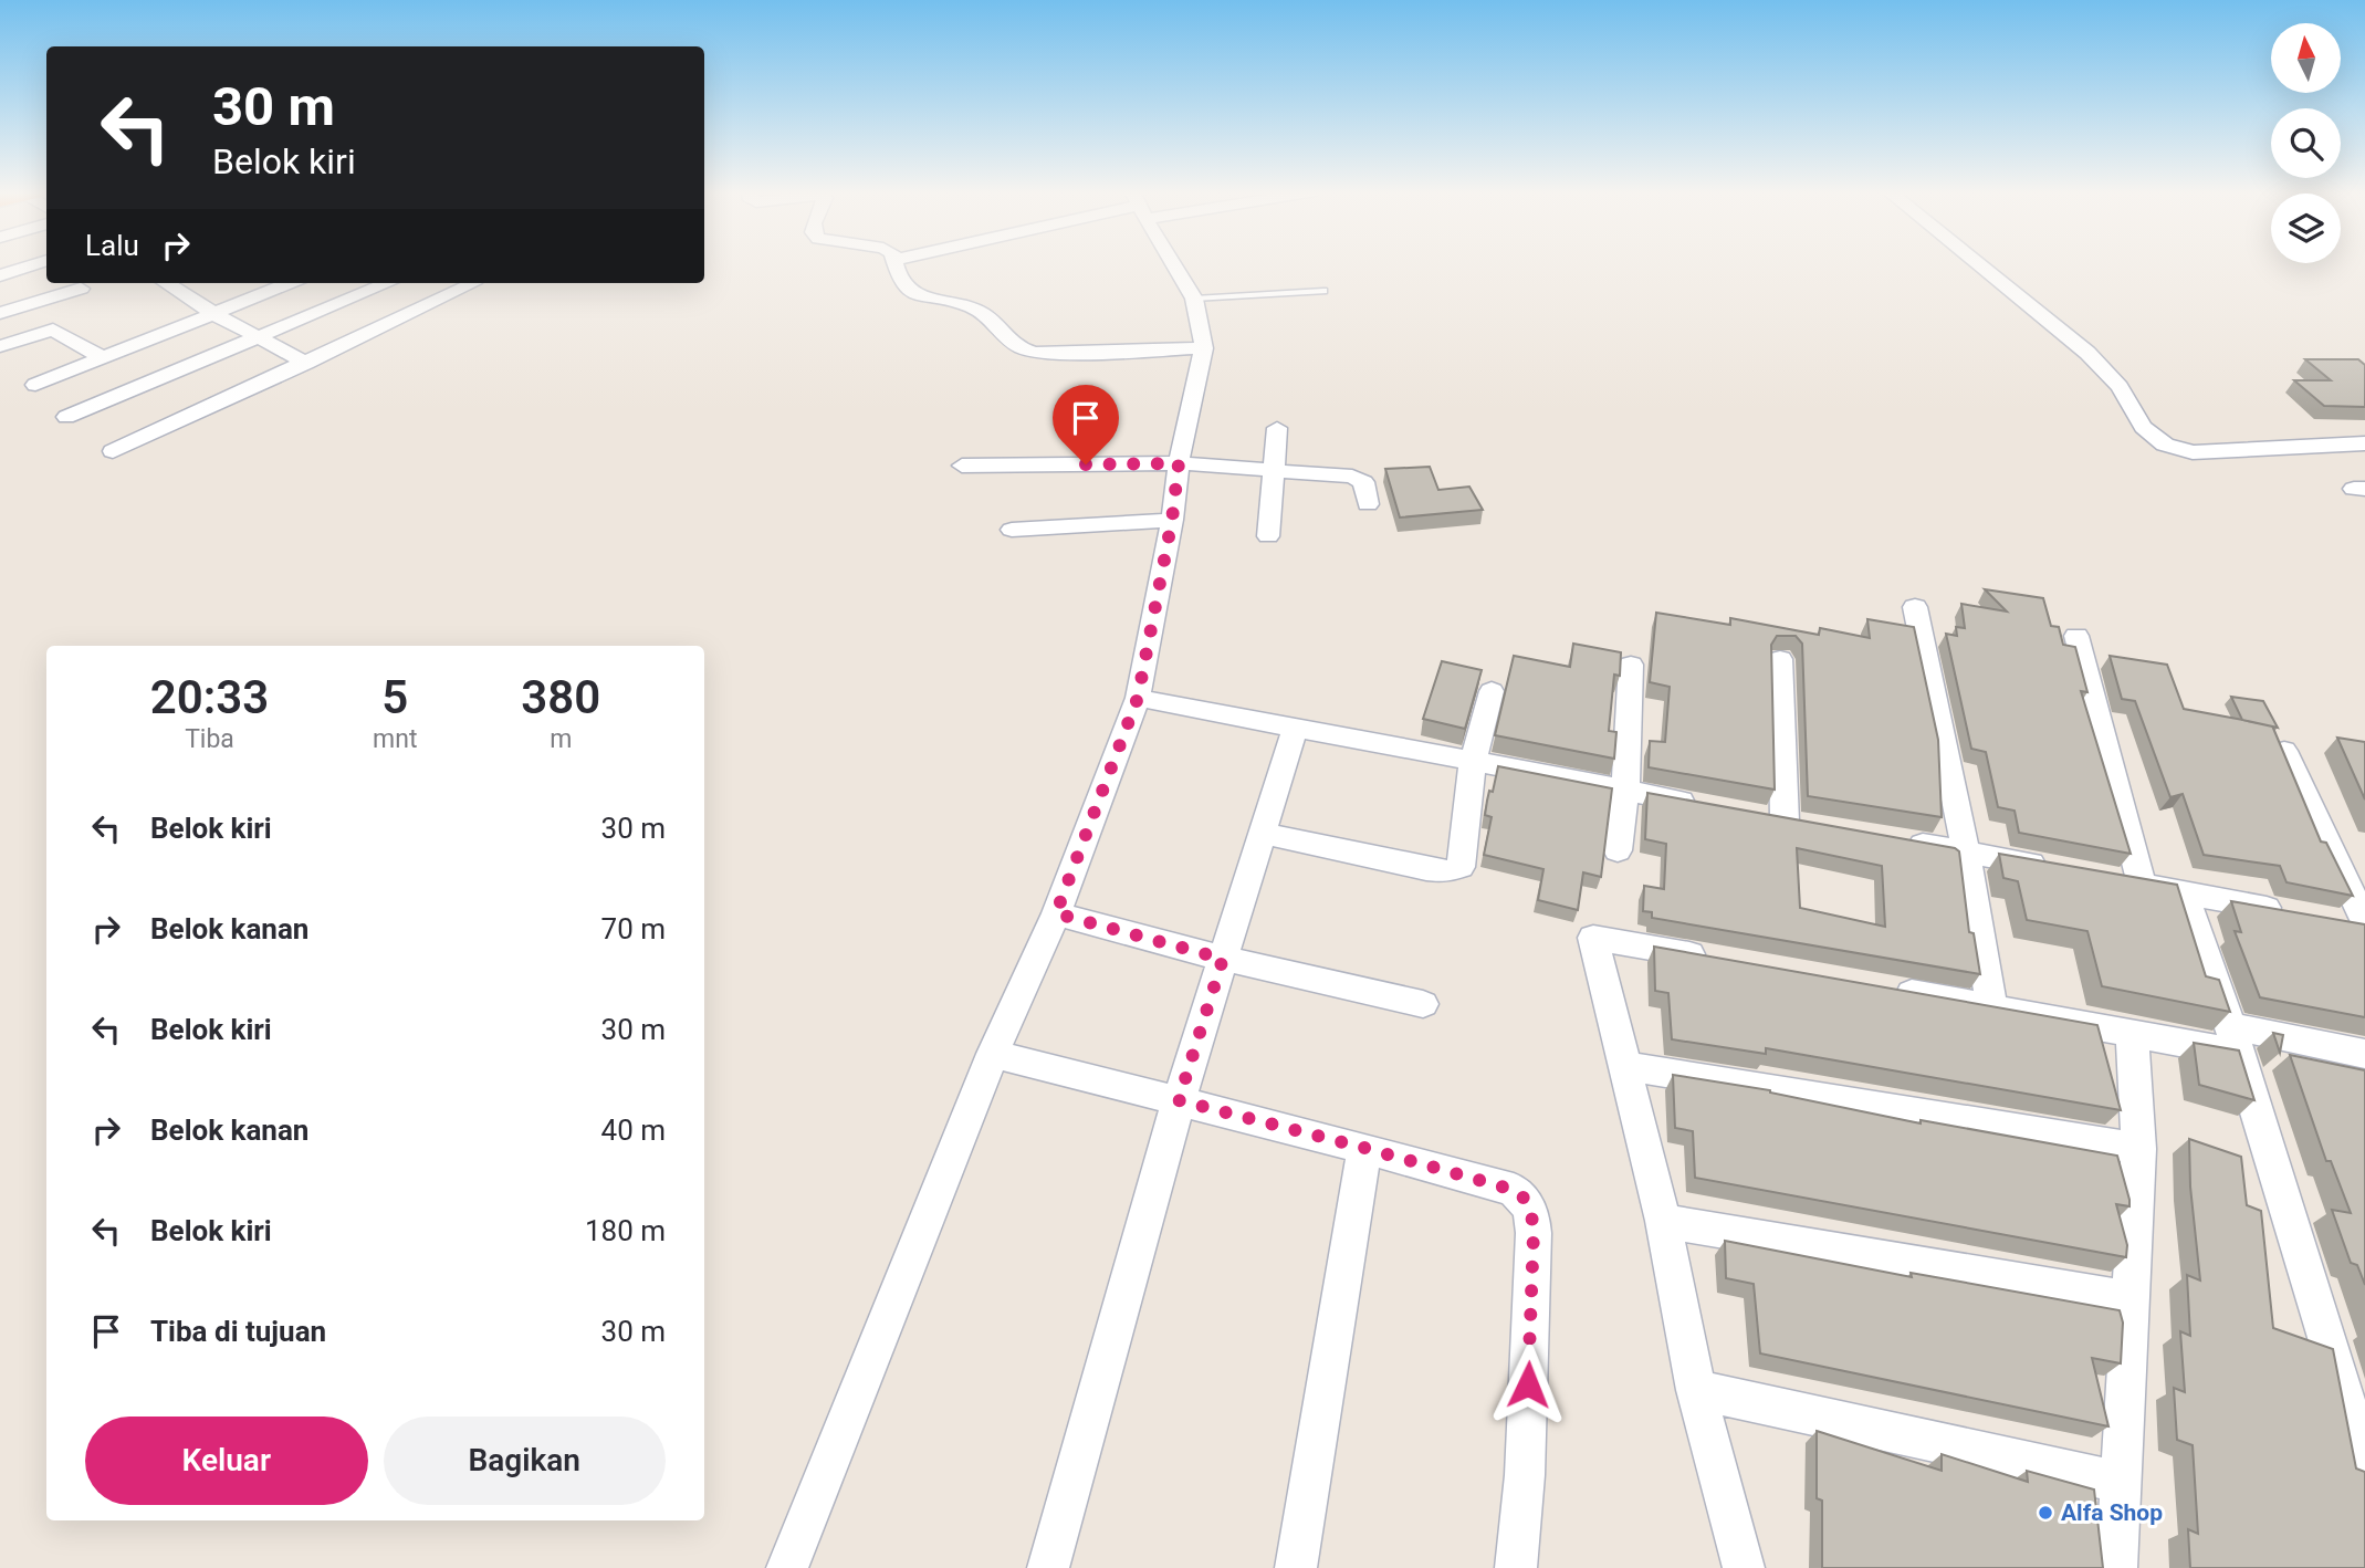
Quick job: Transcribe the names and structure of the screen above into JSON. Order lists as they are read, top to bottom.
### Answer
{
  "places": ["Alfa Shop"],
  "north": "top",
  "page": {
    "turn": ["30 m", "Belok kiri"],
    "then": "Lalu",
    "eta": [
      "20:33",
      "Tiba",
      "5",
      "mnt",
      "380",
      "m"
    ],
    "list": [
      {
        "name": "Belok kiri",
        "value": "30 m"
      },
      {
        "name": "Belok kanan",
        "value": "70 m"
      },
      {
        "name": "Belok kiri",
        "value": "30 m"
      },
      {
        "name": "Belok kanan",
        "value": "40 m"
      },
      {
        "name": "Belok kiri",
        "value": "180 m"
      },
      {
        "name": "Tiba di tujuan",
        "value": "30 m"
      }
    ],
    "buttons": ["Keluar", "Bagikan"]
  }
}
